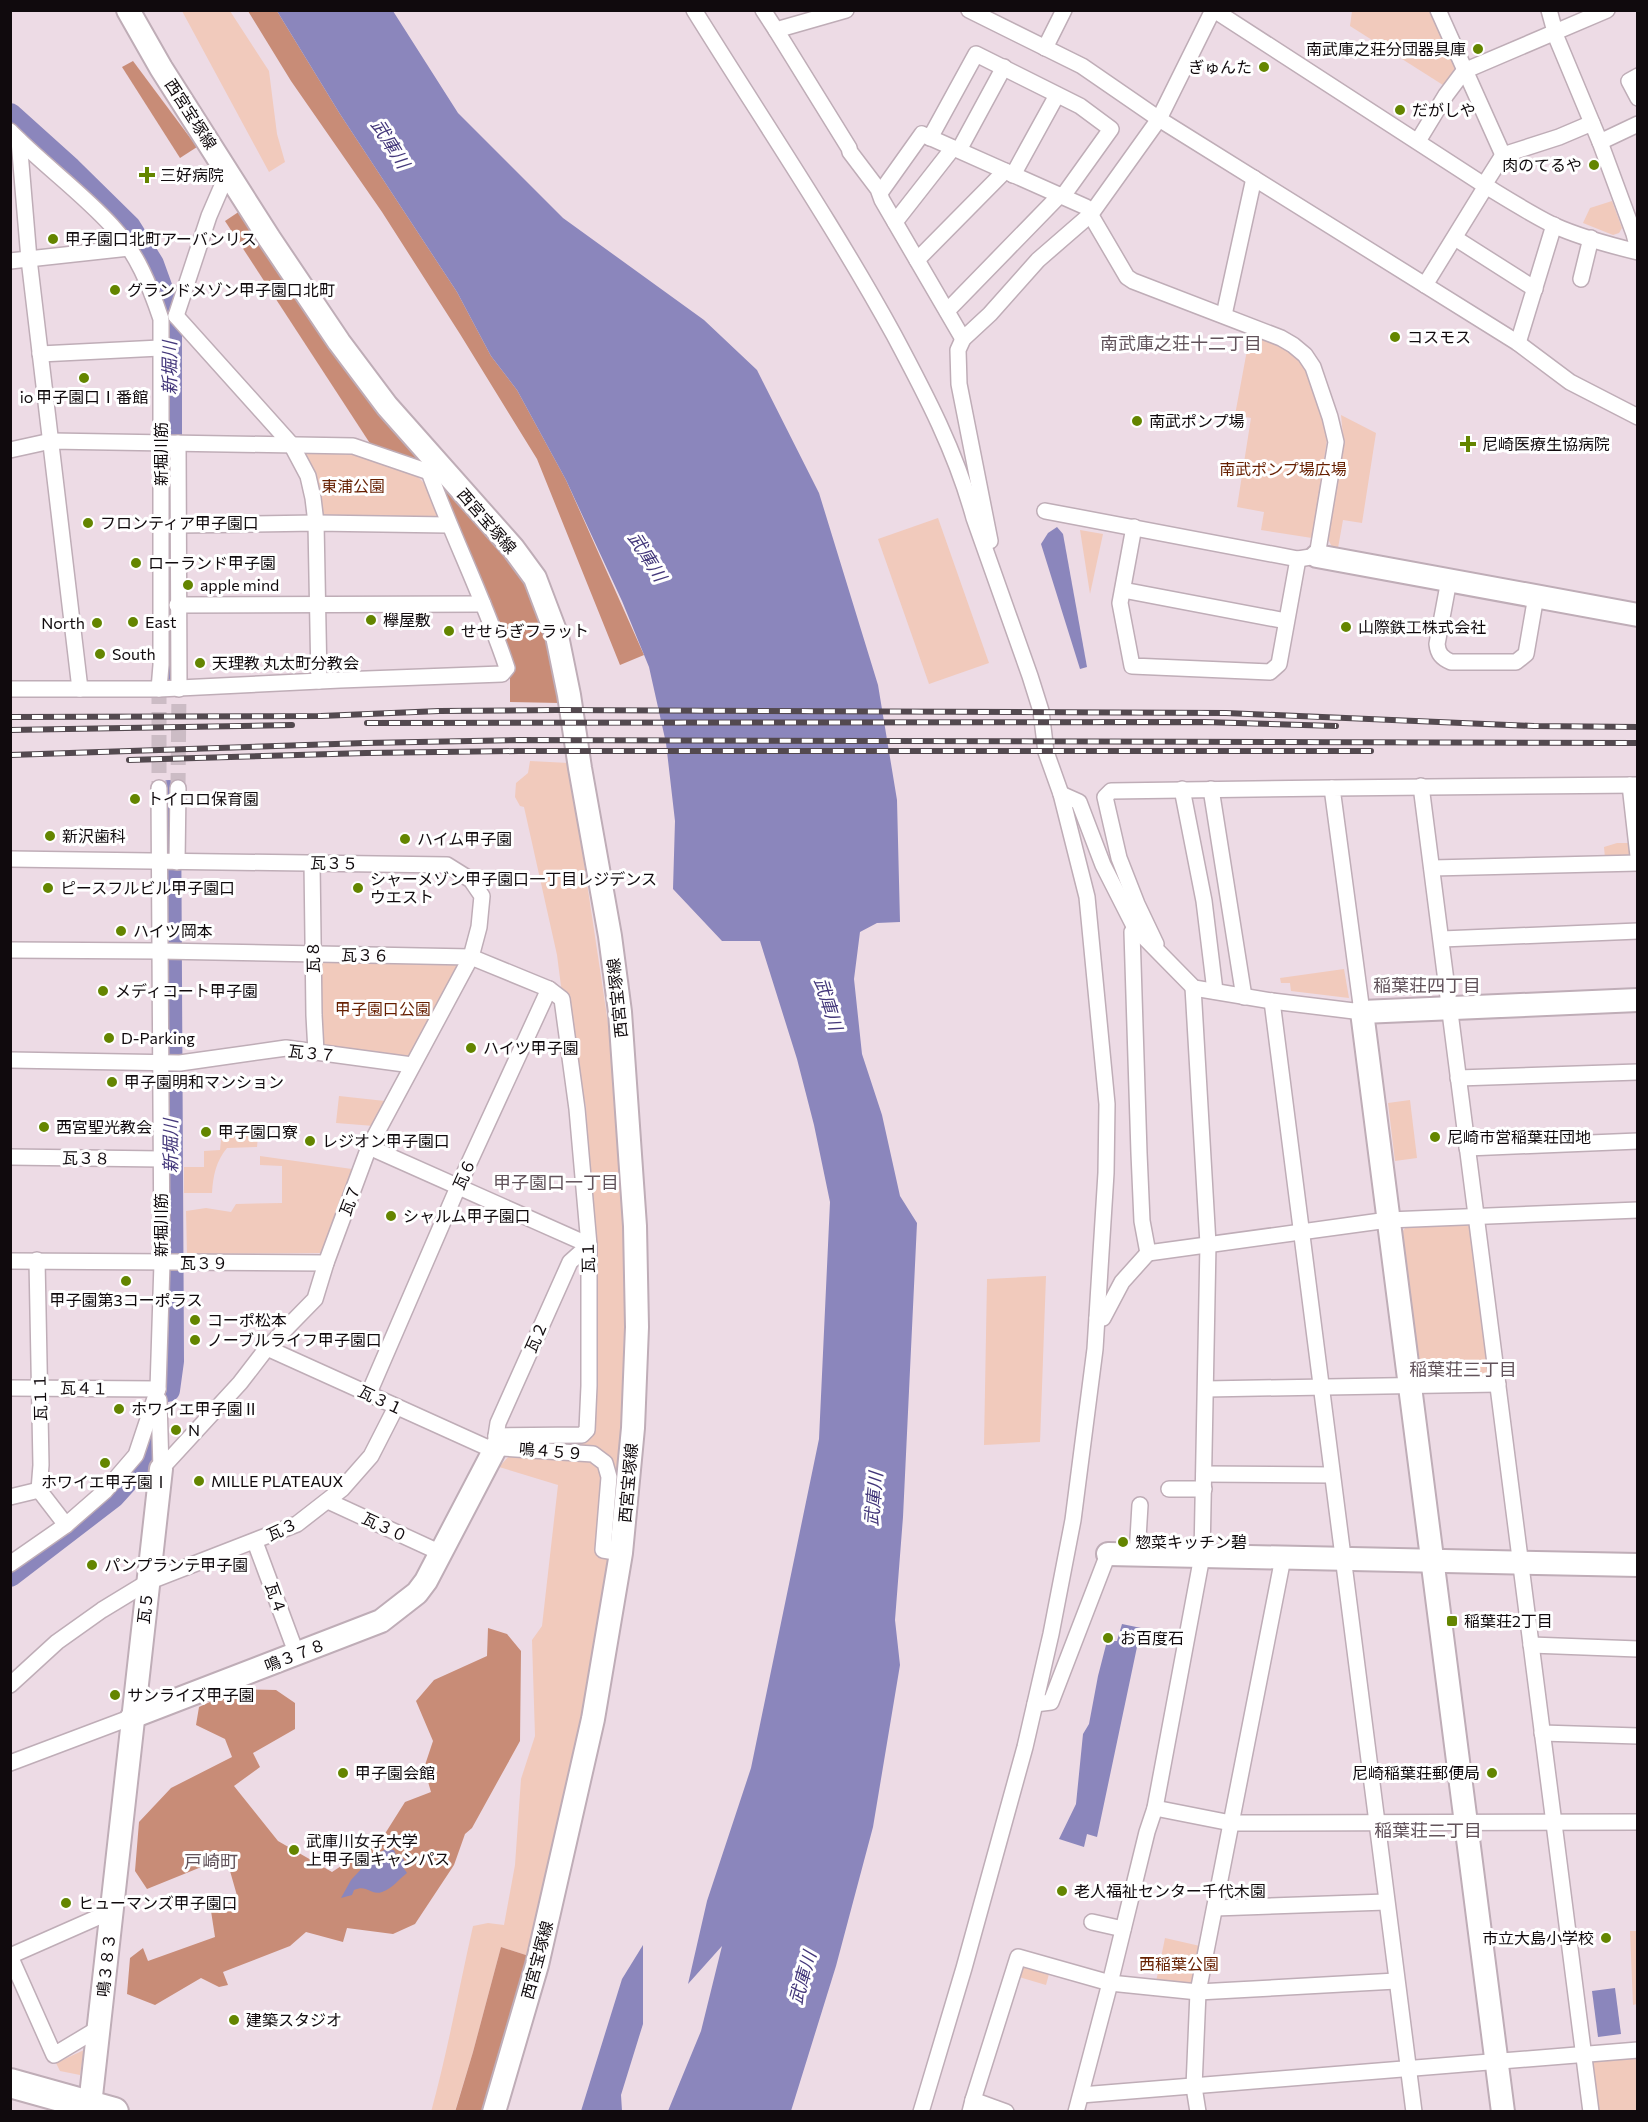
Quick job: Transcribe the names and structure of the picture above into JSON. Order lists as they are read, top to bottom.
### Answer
{
  "streets": {
    "street": [
      "西宮宝塚線",
      "新堀川筋",
      "瓦３５",
      "瓦３６",
      "瓦８",
      "瓦３７",
      "瓦３８",
      "瓦６",
      "瓦７",
      "瓦１",
      "瓦３９",
      "瓦２",
      "瓦４１",
      "瓦１１",
      "瓦３１",
      "鳴４５９",
      "瓦３０",
      "瓦３",
      "瓦４",
      "瓦５",
      "鳴３７８",
      "鳴３８３"
    ]
  },
  "crossings": [
    ["西宮宝塚線", "鳴４５９"],
    ["新堀川筋", "瓦３５"],
    ["新堀川筋", "瓦３６"],
    ["新堀川筋", "瓦３７"],
    ["新堀川筋", "瓦３８"],
    ["新堀川筋", "瓦３９"],
    ["新堀川筋", "瓦４１"],
    ["新堀川筋", "瓦５"],
    ["瓦３５", "瓦８"],
    ["瓦３５", "瓦７"],
    ["瓦３６", "瓦８"],
    ["瓦３６", "瓦６"],
    ["瓦３６", "瓦７"],
    ["瓦３６", "瓦１"],
    ["瓦８", "瓦３７"],
    ["瓦３７", "瓦７"],
    ["瓦６", "瓦１"],
    ["瓦６", "瓦３１"],
    ["瓦７", "瓦３９"],
    ["瓦７", "瓦３１"],
    ["瓦７", "瓦５"],
    ["瓦１", "瓦２"],
    ["瓦１", "瓦３１"],
    ["瓦１", "鳴４５９"],
    ["瓦１", "鳴３７８"],
    ["瓦３９", "瓦１１"],
    ["瓦２", "瓦３１"],
    ["瓦２", "鳴４５９"],
    ["瓦２", "鳴３７８"],
    ["瓦４１", "瓦１１"],
    ["瓦４１", "瓦５"],
    ["瓦３１", "鳴４５９"],
    ["瓦３１", "瓦３"],
    ["瓦３１", "鳴３７８"],
    ["鳴４５９", "鳴３７８"],
    ["瓦３０", "瓦３"],
    ["瓦３０", "鳴３７８"],
    ["瓦３", "瓦４"],
    ["瓦３", "瓦５"],
    ["瓦４", "鳴３７８"],
    ["瓦５", "鳴３７８"],
    ["瓦５", "鳴３８３"],
    ["鳴３７８", "鳴３８３"]
  ],
  "districts": [
    "南武庫之荘十二丁目",
    "稲葉荘四丁目",
    "甲子園口一丁目",
    "稲葉荘三丁目",
    "稲葉荘二丁目",
    "戸崎町"
  ],
  "water": ["武庫川", "新堀川"],
  "parks": [
    "南武ポンプ場広場",
    "東浦公園",
    "甲子園口公園",
    "西稲葉公園"
  ],
  "places": {
    "other": [
      "南武庫之荘分団器具庫",
      "ぎゅんた",
      "だがしや",
      "肉のてるや",
      "甲子園口北町アーバンリス",
      "グランドメゾン甲子園口北町",
      "コスモス",
      "io 甲子園口Ⅰ番館",
      "南武ポンプ場",
      "フロンティア甲子園口",
      "ローランド甲子園",
      "apple mind",
      "欅屋敷",
      "East",
      "North",
      "山際鉄工株式会社",
      "せせらぎフラット",
      "South",
      "天理教 丸太町分教会",
      "トイロロ保育園",
      "新沢歯科",
      "ハイム甲子園",
      "ピースフルビル甲子園口",
      "シャーメゾン甲子園口一丁目レジデンス ウエスト",
      "ハイツ岡本",
      "メディコート甲子園",
      "D-Parking",
      "ハイツ甲子園",
      "甲子園明和マンション",
      "西宮聖光教会",
      "甲子園口寮",
      "尼崎市営稲葉荘団地",
      "レジオン甲子園口",
      "シャルム甲子園口",
      "甲子園第3コーポラス",
      "コーポ松本",
      "ノーブルライフ甲子園口",
      "ホワイエ甲子園Ⅱ",
      "N",
      "ホワイエ甲子園Ⅰ",
      "MILLE PLATEAUX",
      "惣菜キッチン碧",
      "パンプランテ甲子園",
      "お百度石",
      "サンライズ甲子園",
      "甲子園会館",
      "尼崎稲葉荘郵便局",
      "武庫川女子大学 上甲子園キャンパス",
      "老人福祉センター千代木園",
      "ヒューマンズ甲子園口",
      "市立大島小学校",
      "建築スタジオ"
    ],
    "health": ["三好病院", "尼崎医療生協病院"],
    "transit": ["稲葉荘2丁目"]
  }
}
